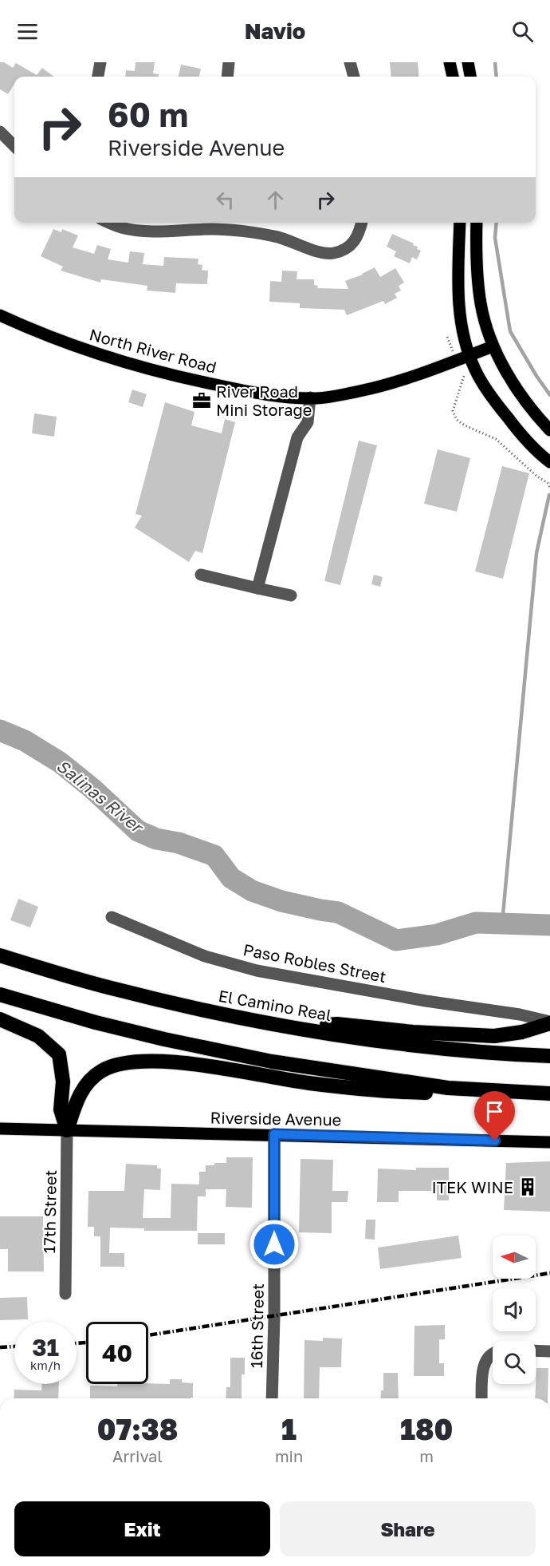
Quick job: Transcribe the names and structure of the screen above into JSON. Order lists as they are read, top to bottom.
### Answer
{
  "streets": {
    "highway": ["El Camino Real"],
    "main road": ["North River Road", "Riverside Avenue"],
    "street": ["Paso Robles Street", "17th Street", "16th Street"]
  },
  "crossings": [
    ["Riverside Avenue", "17th Street"],
    ["Riverside Avenue", "16th Street"]
  ],
  "water": ["Salinas River"],
  "places": {
    "office": ["River Road Mini Storage"],
    "building": ["ITEK WINE"]
  },
  "north": "left",
  "page": {
    "header": "Navio",
    "turn": ["60 m", "Riverside Avenue"],
    "speed": "31 km/h",
    "limit": "40",
    "eta": [
      "07:38",
      "Arrival",
      "1",
      "min",
      "180",
      "m"
    ],
    "buttons": ["Exit", "Share"]
  }
}
